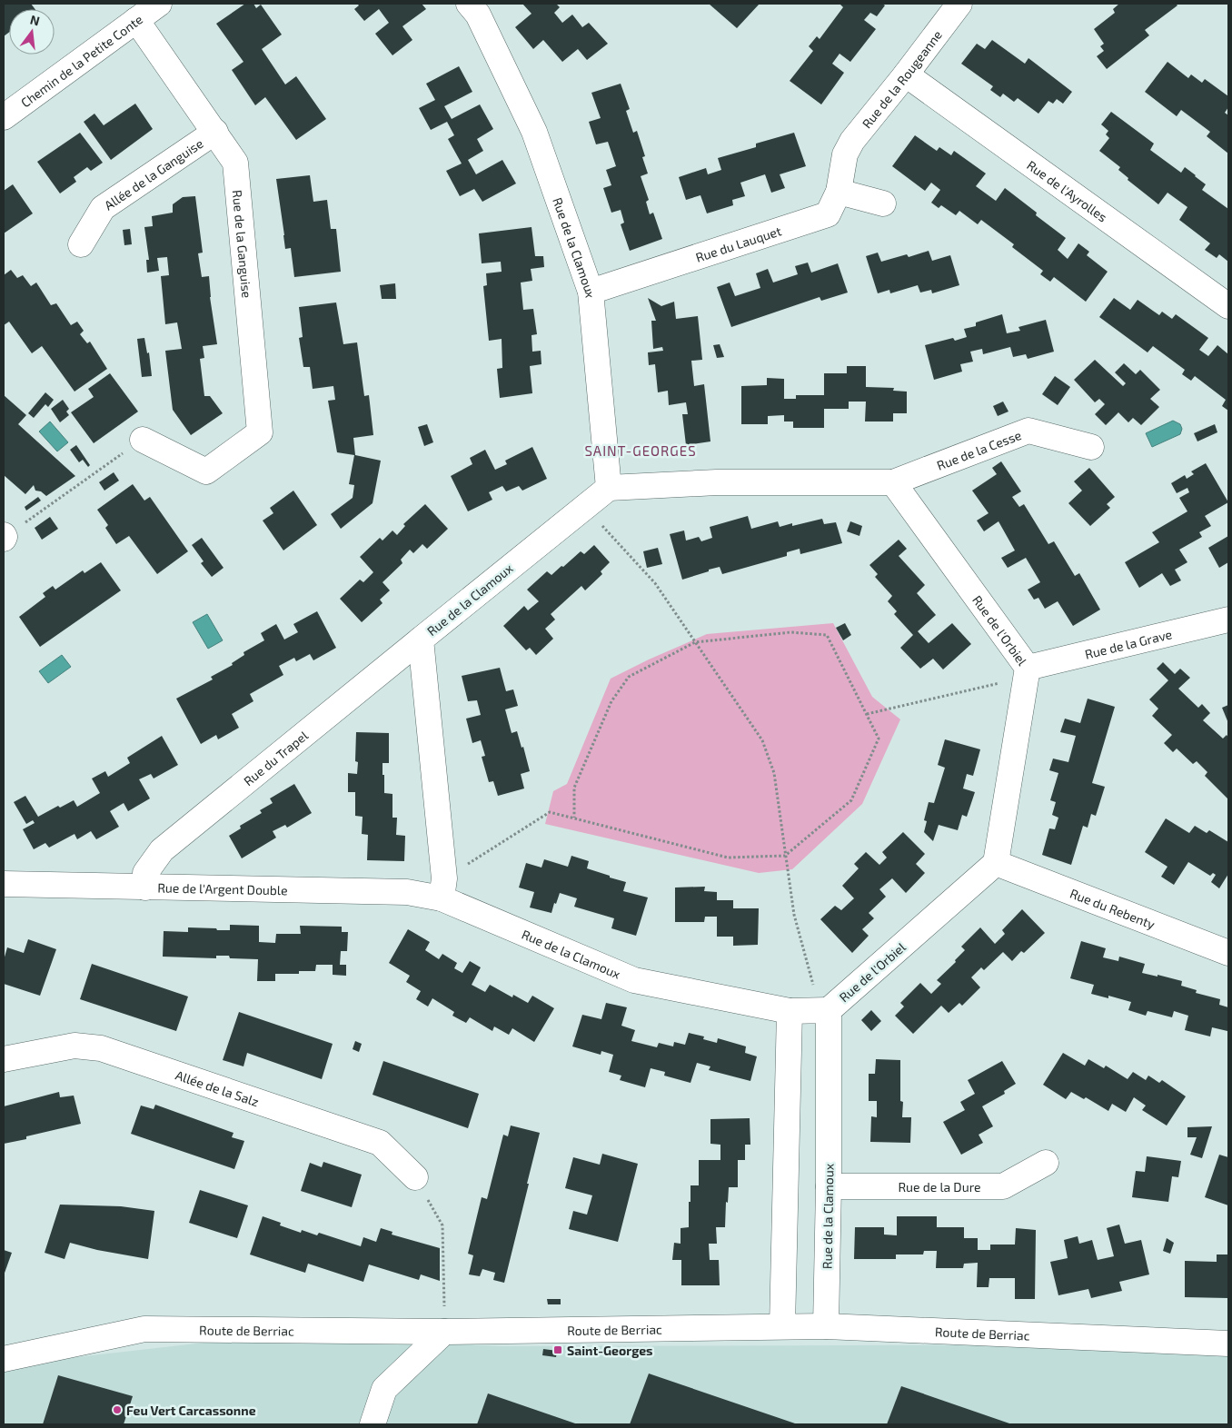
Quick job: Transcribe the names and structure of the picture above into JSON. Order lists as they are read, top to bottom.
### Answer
{
  "streets": {
    "street": [
      "Chemin de la Petite Conte",
      "Rue de la Rougeanne",
      "Allée de la Ganguise",
      "Rue de l'Ayrolles",
      "Rue du Lauquet",
      "Rue de la Ganguise",
      "Rue de la Clamoux",
      "Rue de la Cesse",
      "Rue de l'Orbiel",
      "Rue de la Grave",
      "Rue du Trapel",
      "Rue de l'Argent Double",
      "Rue du Rebenty",
      "Allée de la Salz",
      "Rue de la Dure",
      "Route de Berriac"
    ]
  },
  "crossings": [
    ["Chemin de la Petite Conte", "Rue de la Ganguise"],
    ["Rue de la Rougeanne", "Rue de l'Ayrolles"],
    ["Rue de la Rougeanne", "Rue du Lauquet"],
    ["Allée de la Ganguise", "Rue de la Ganguise"],
    ["Rue du Lauquet", "Rue de la Clamoux"],
    ["Rue de la Clamoux", "Rue de l'Orbiel"],
    ["Rue de la Clamoux", "Rue du Trapel"],
    ["Rue de la Clamoux", "Rue de l'Argent Double"],
    ["Rue de la Clamoux", "Rue de la Dure"],
    ["Rue de la Clamoux", "Route de Berriac"],
    ["Rue de la Cesse", "Rue de l'Orbiel"],
    ["Rue de l'Orbiel", "Rue de la Grave"],
    ["Rue de l'Orbiel", "Rue du Rebenty"],
    ["Rue du Trapel", "Rue de l'Argent Double"]
  ],
  "districts": ["SAINT-GEORGES"],
  "places": {
    "transit": ["Saint-Georges"],
    "other": ["Feu Vert Carcassonne"]
  },
  "north": "top"
}
